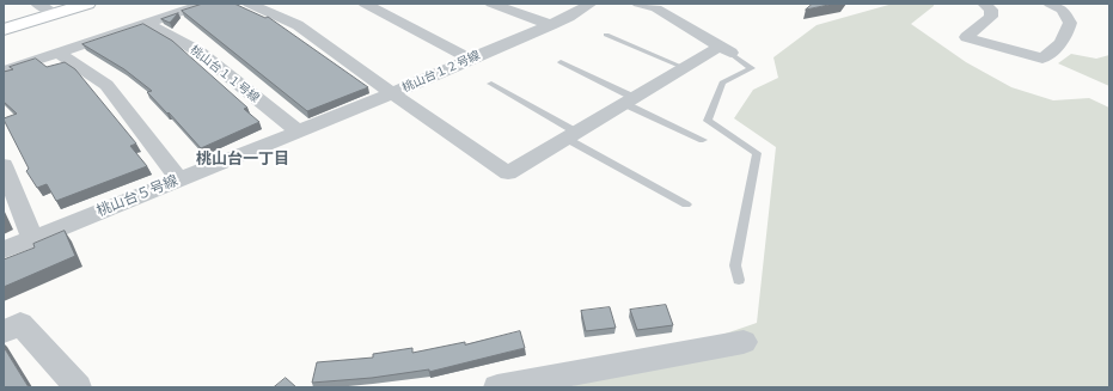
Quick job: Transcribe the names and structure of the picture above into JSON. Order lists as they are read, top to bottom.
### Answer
{
  "streets": {
    "street": ["桃山台１２号線", "桃山台１１号線", "桃山台５号線"]
  },
  "crossings": [
    ["桃山台１２号線", "桃山台５号線"],
    ["桃山台１１号線", "桃山台５号線"]
  ],
  "districts": ["桃山台一丁目"]
}
